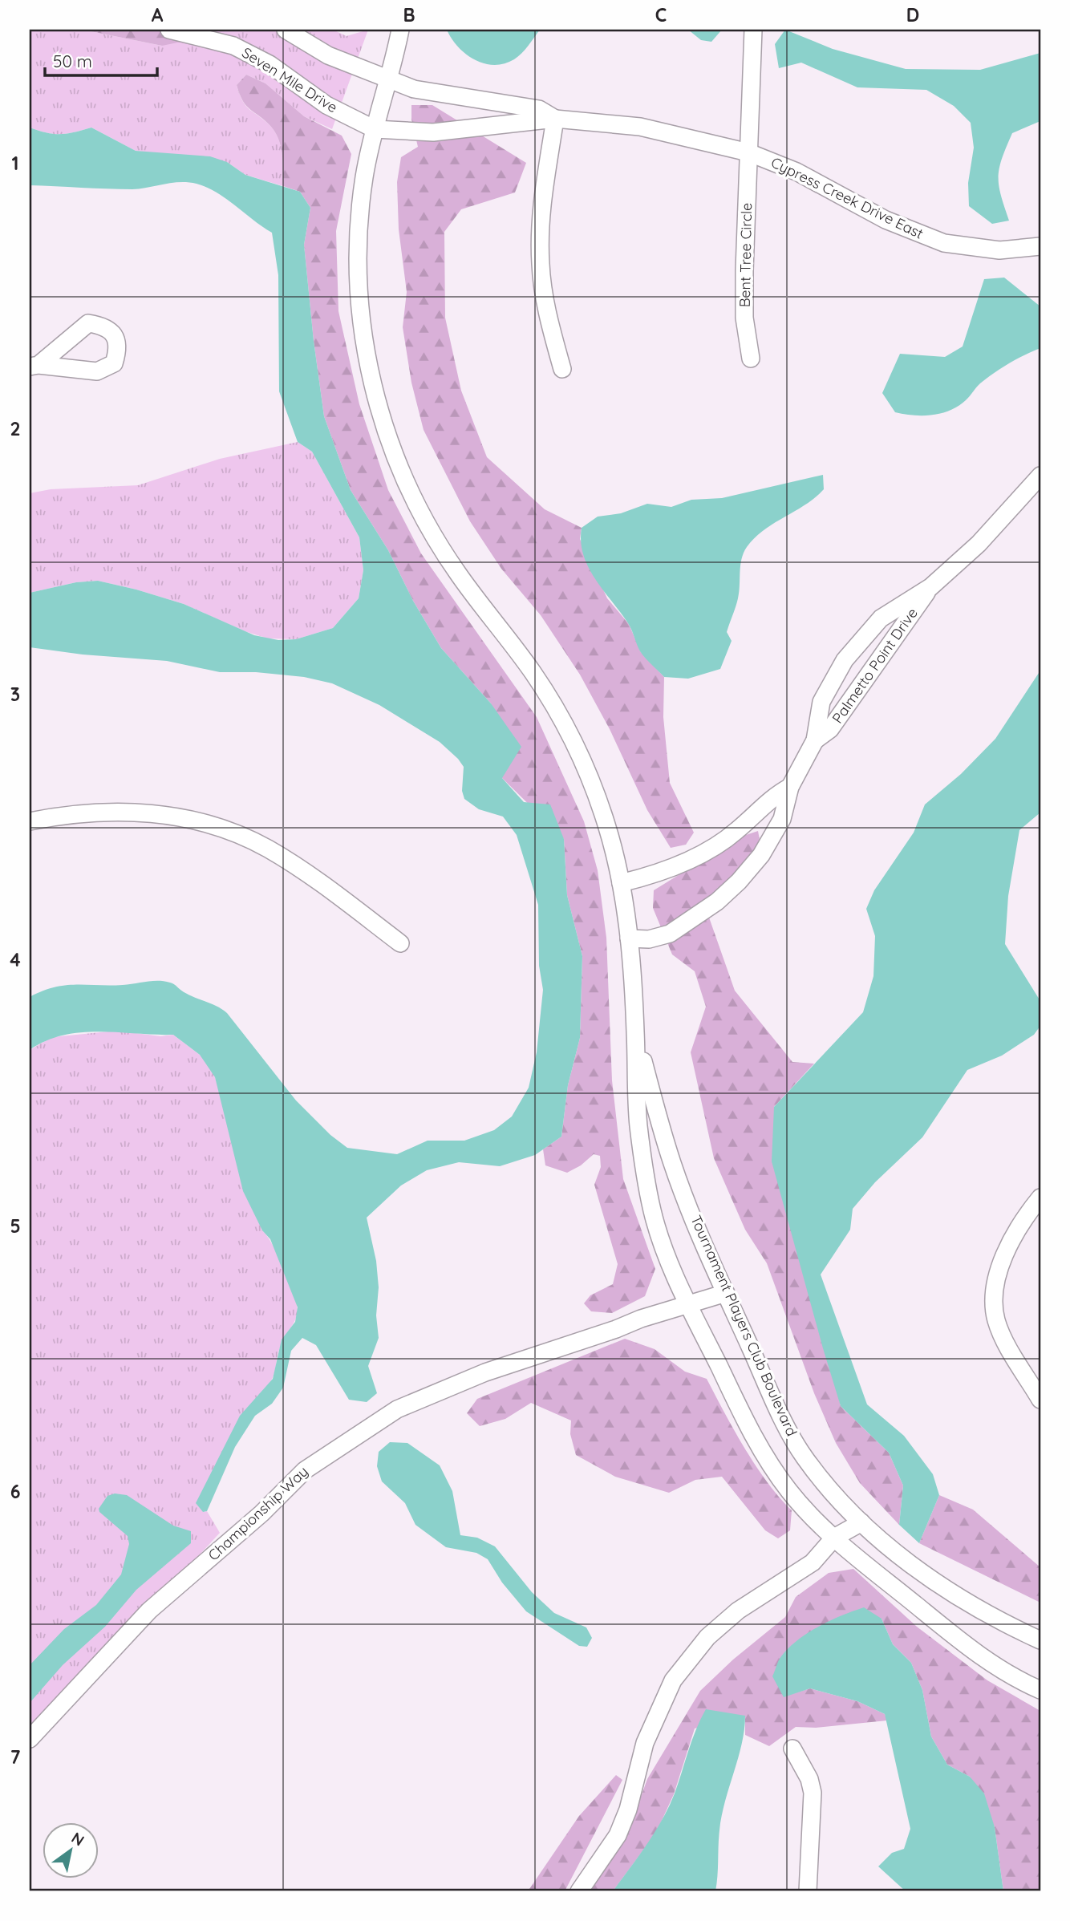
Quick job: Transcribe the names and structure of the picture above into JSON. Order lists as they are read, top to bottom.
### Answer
{
  "streets": {
    "street": [
      "Seven Mile Drive",
      "Cypress Creek Drive East",
      "Bent Tree Circle",
      "Palmetto Point Drive",
      "Tournament Players Club Boulevard",
      "Championship Way"
    ]
  },
  "crossings": [
    ["Seven Mile Drive", "Cypress Creek Drive East"],
    ["Seven Mile Drive", "Tournament Players Club Boulevard"],
    ["Cypress Creek Drive East", "Bent Tree Circle"],
    ["Cypress Creek Drive East", "Tournament Players Club Boulevard"],
    ["Palmetto Point Drive", "Tournament Players Club Boulevard"],
    ["Tournament Players Club Boulevard", "Championship Way"]
  ],
  "scale_bar": "50 m",
  "north": "top right",
  "grid": {
    "columns": [
      "A",
      "B",
      "C",
      "D"
    ],
    "rows": [
      "1",
      "2",
      "3",
      "4",
      "5",
      "6",
      "7"
    ]
  }
}
